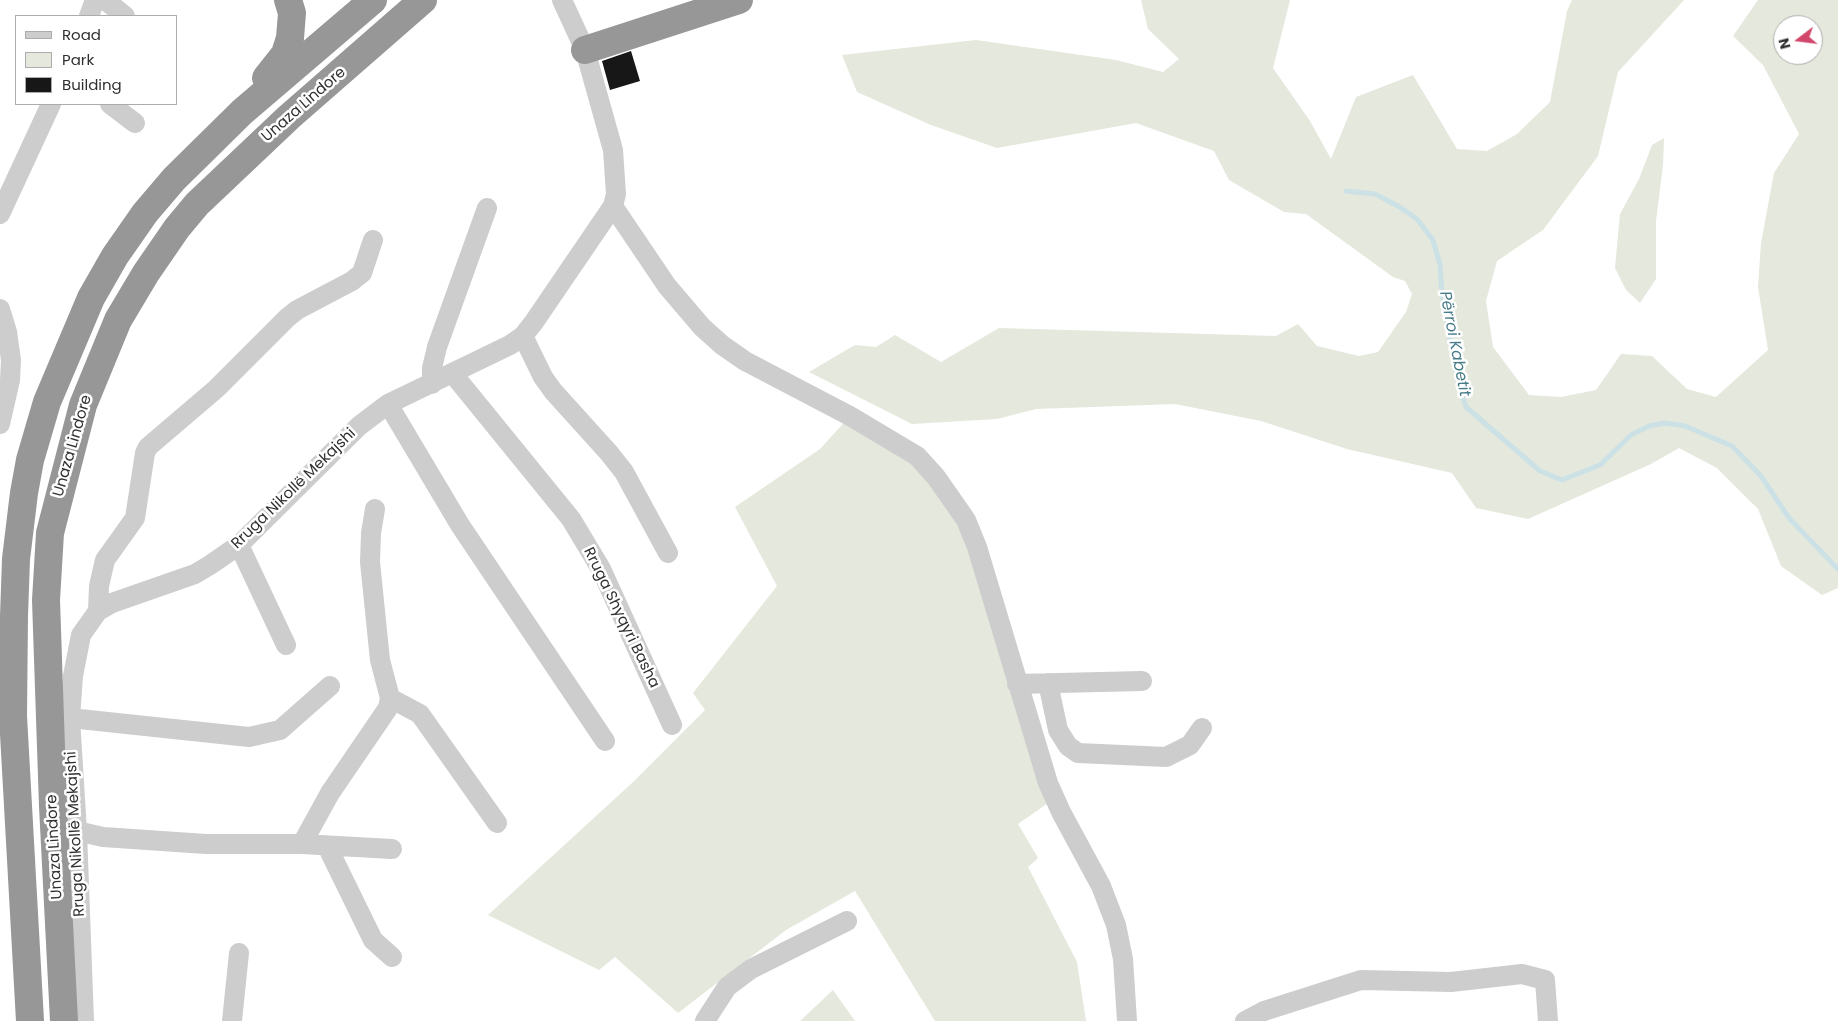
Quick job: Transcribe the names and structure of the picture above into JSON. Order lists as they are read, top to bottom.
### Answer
{
  "streets": {
    "highway": ["Unaza Lindore"],
    "street": ["Rruga Nikollë Mekajshi", "Rruga Shyqyri Basha"]
  },
  "crossings": [
    ["Rruga Nikollë Mekajshi", "Rruga Shyqyri Basha"]
  ],
  "water": ["Përroi Kabetit"],
  "legend": ["Road", "Park", "Building"],
  "north": "left"
}
